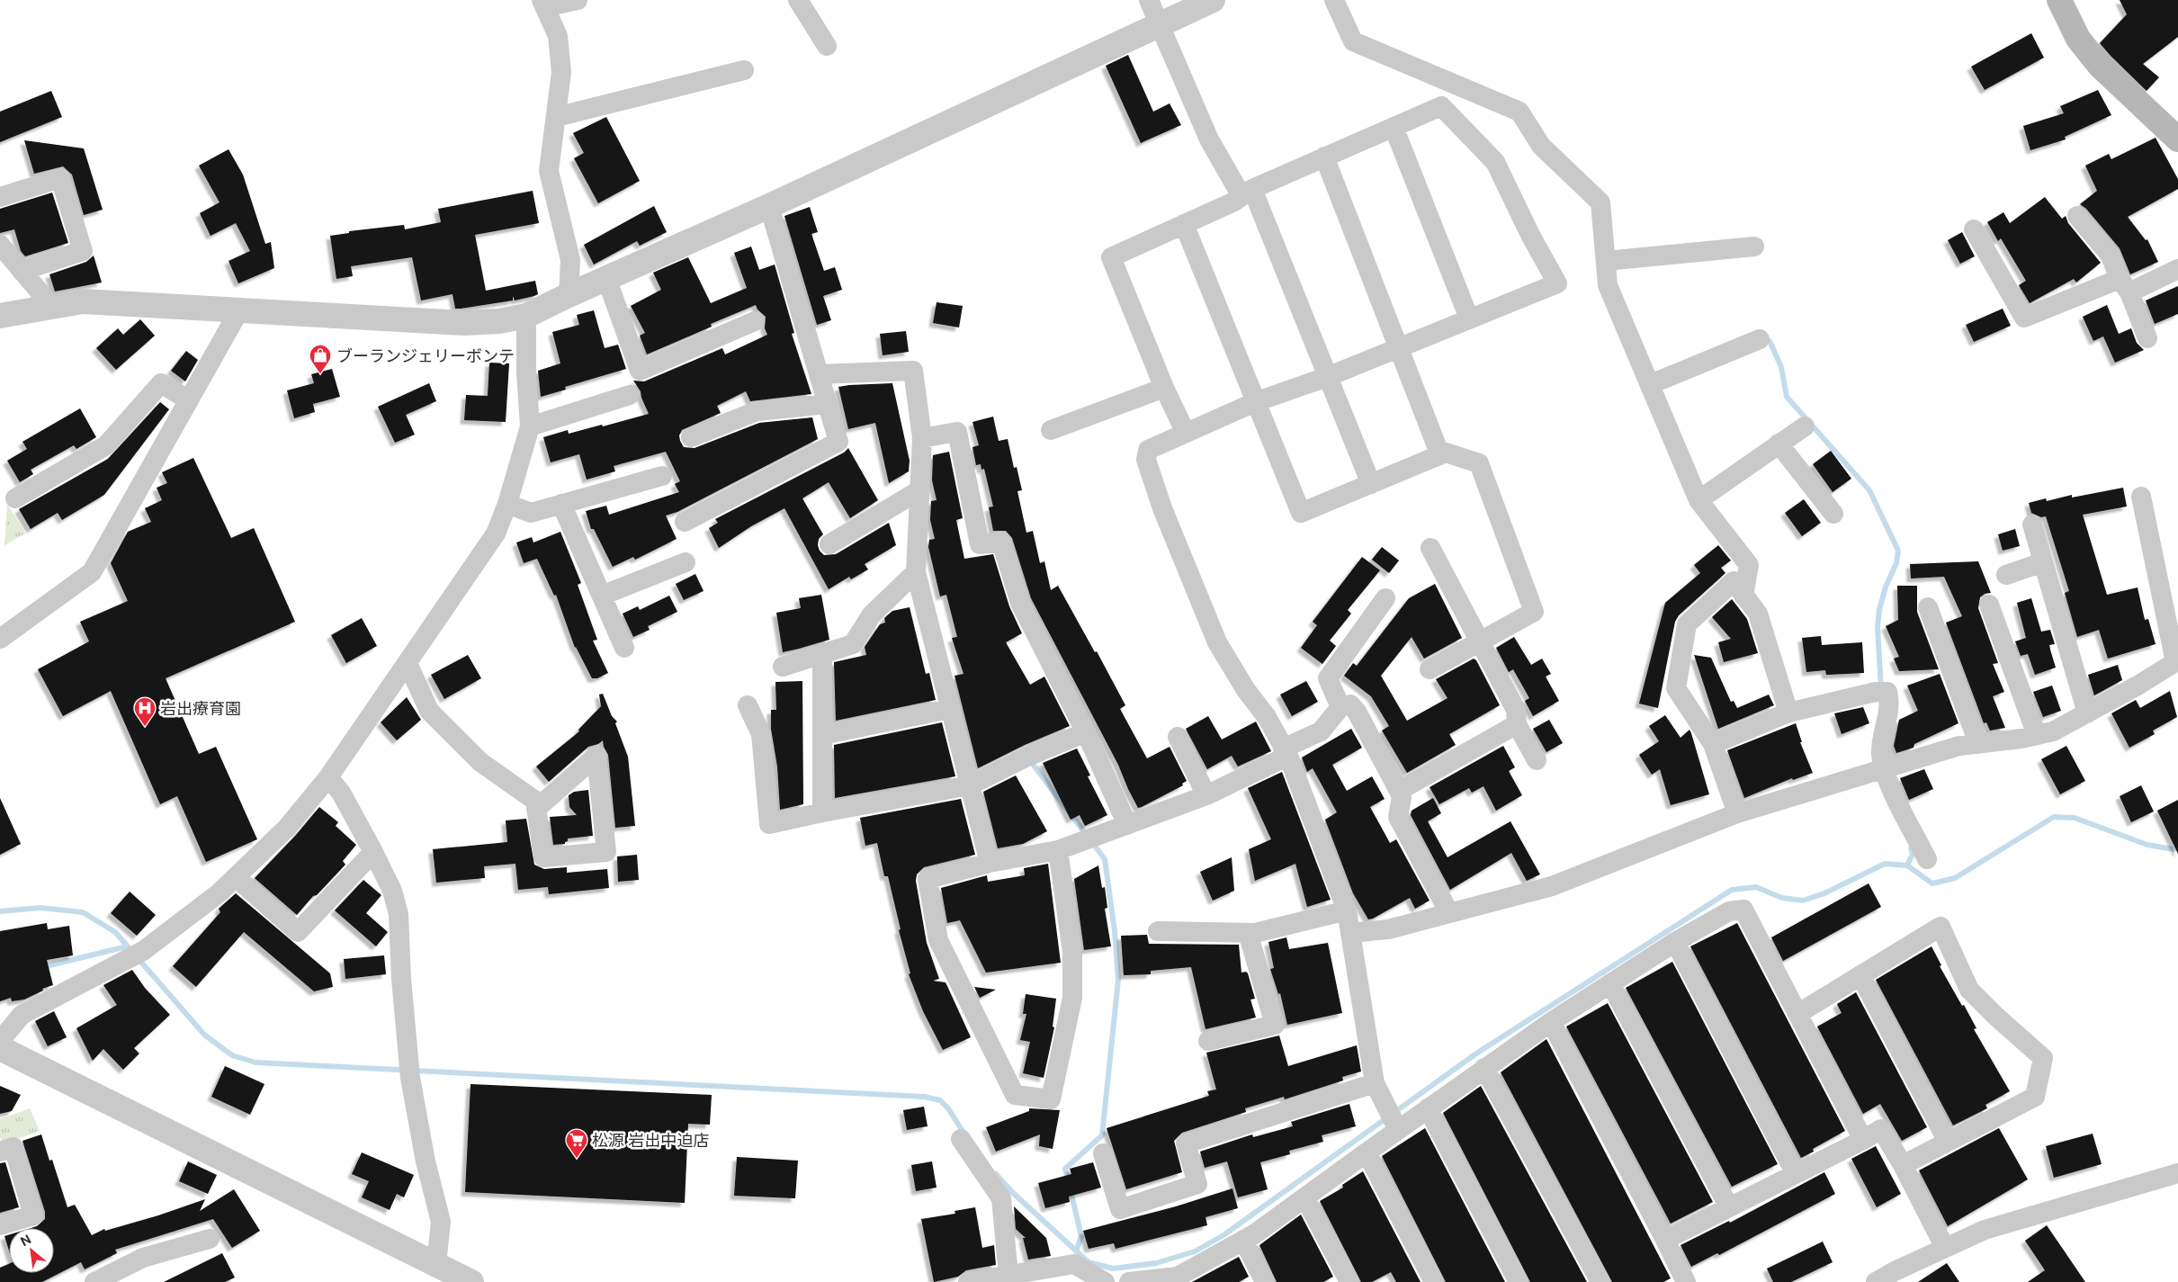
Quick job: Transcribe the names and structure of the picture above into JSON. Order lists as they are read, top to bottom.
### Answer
{
  "places": {
    "shop": ["ブーランジェリーボンテ"],
    "hospital": ["岩出療育園"],
    "supermarket": ["松源 岩出中迫店"]
  },
  "north": "top left"
}
